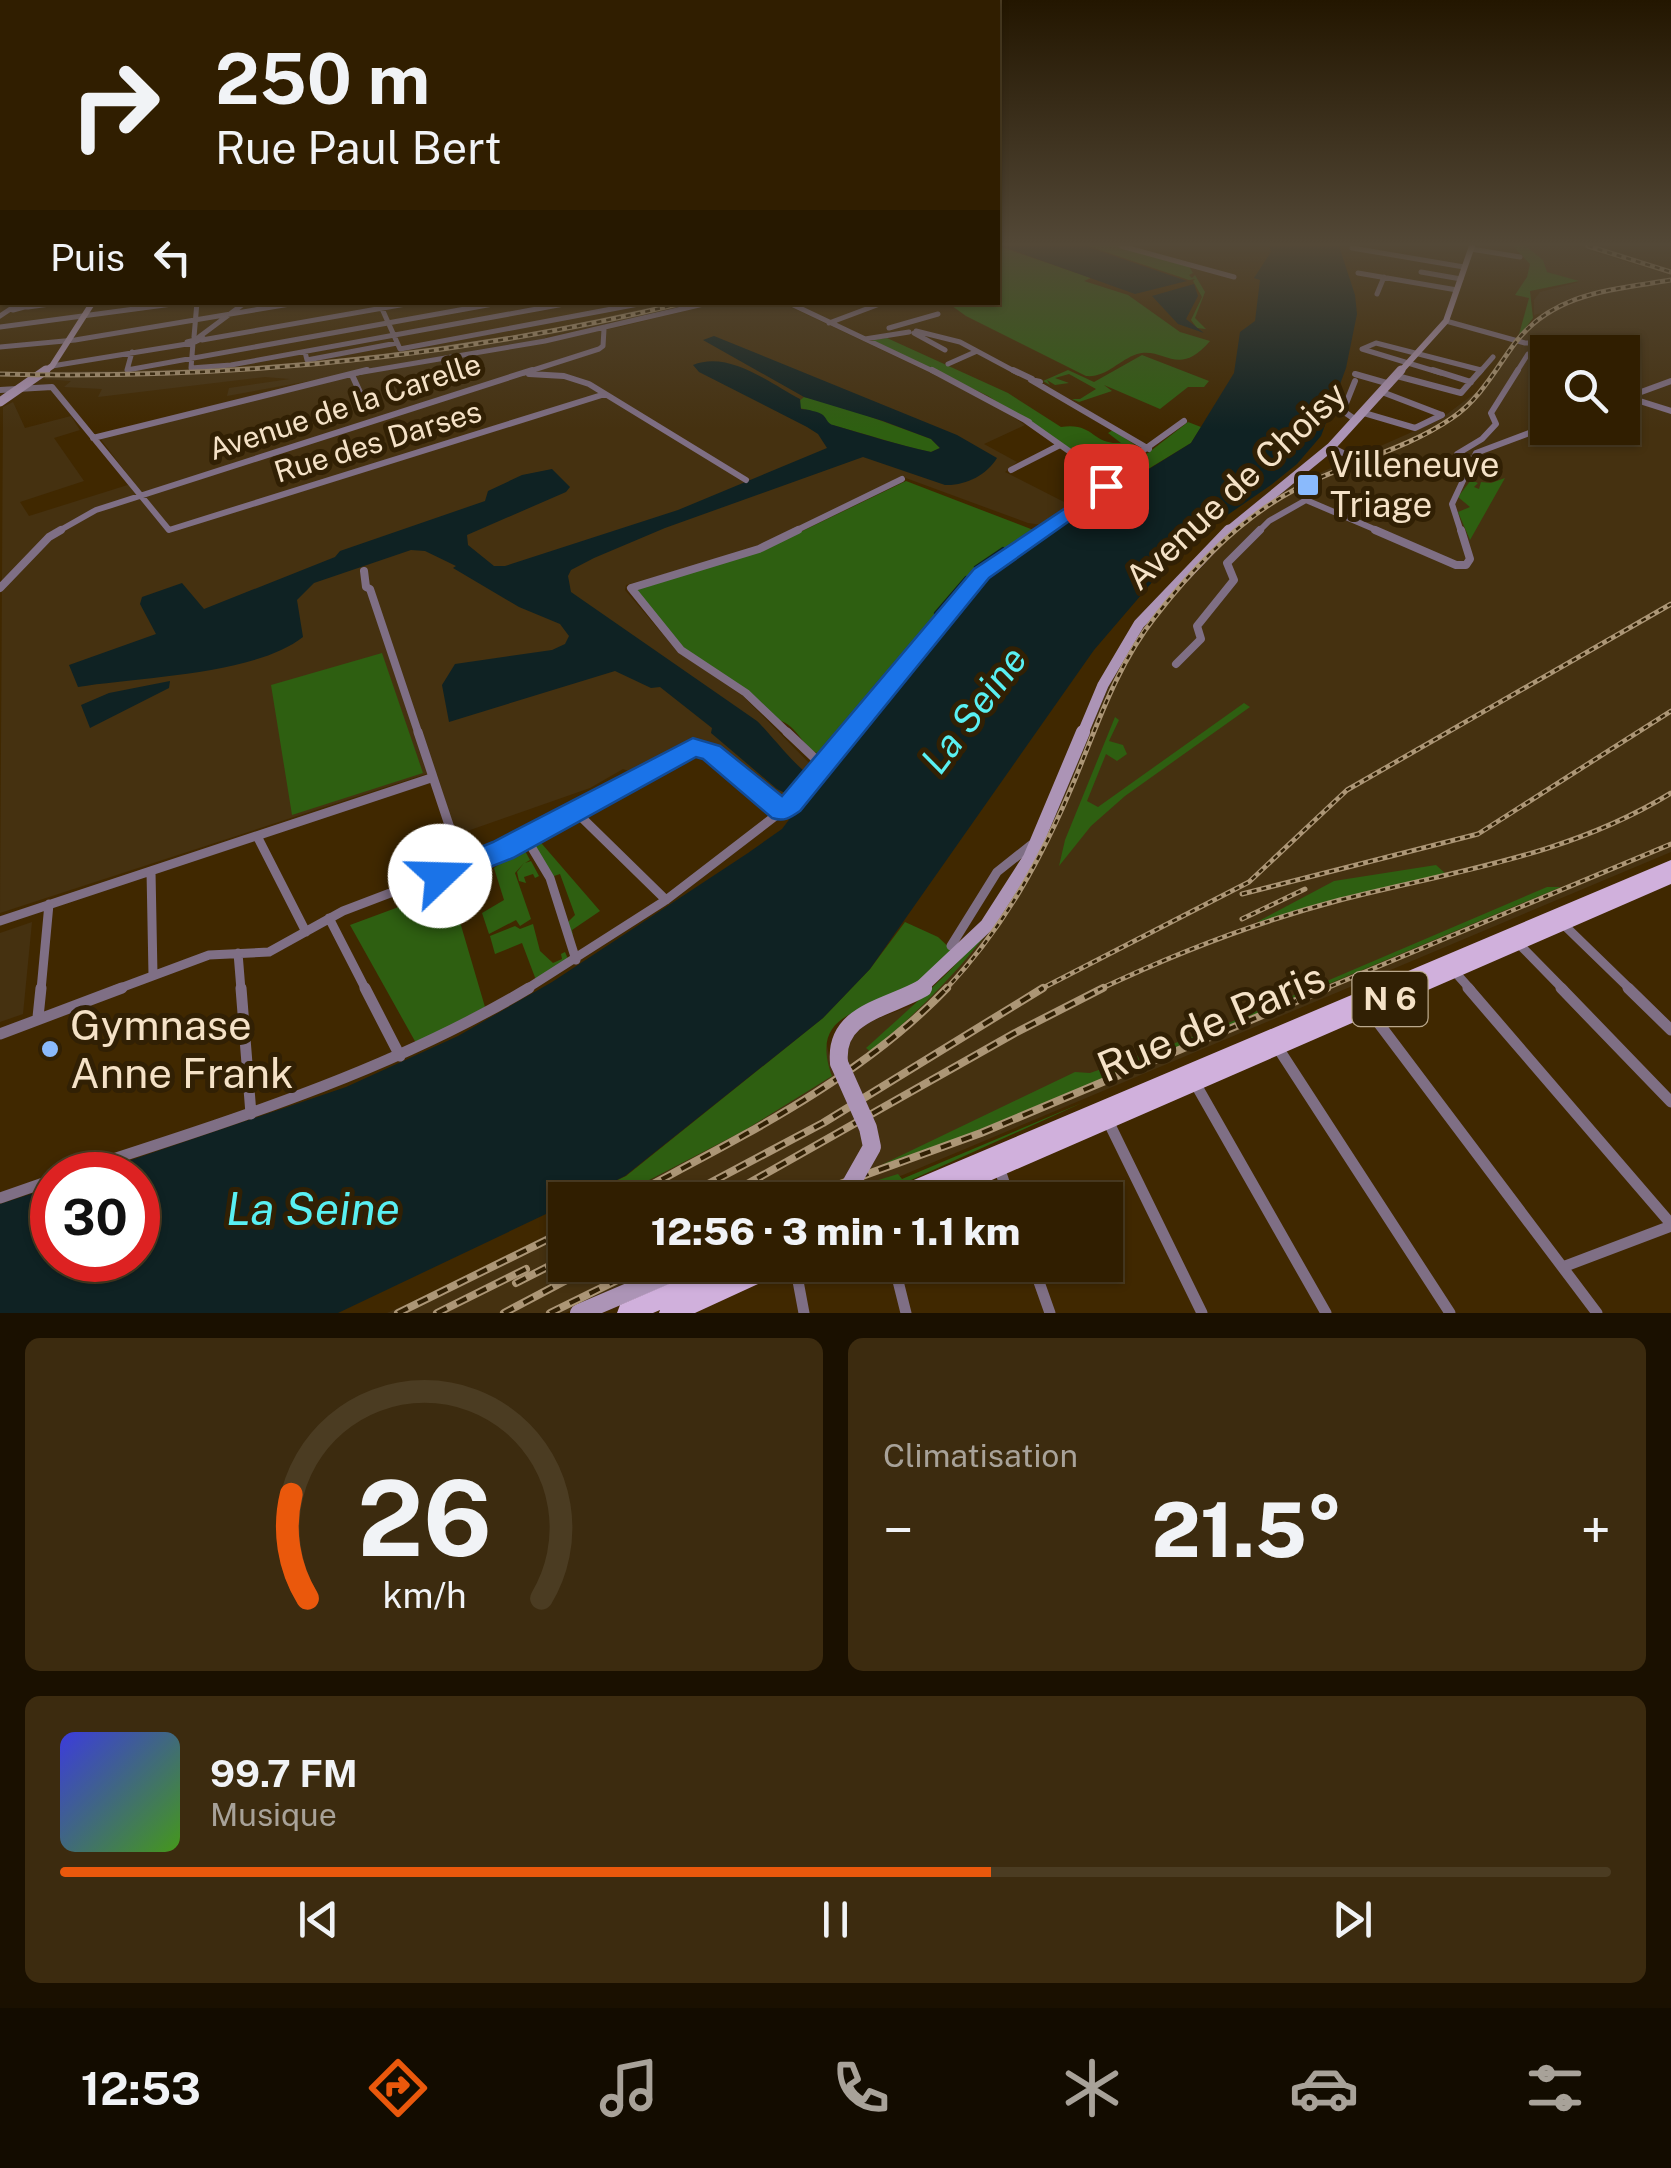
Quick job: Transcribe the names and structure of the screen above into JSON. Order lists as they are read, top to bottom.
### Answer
{
  "streets": {
    "main road": ["Avenue de Choisy", "N 6", "Rue de Paris"],
    "street": ["Avenue de la Carelle", "Rue des Darses"]
  },
  "crossings": [
    ["Avenue de la Carelle", "Rue des Darses"]
  ],
  "water": ["La Seine"],
  "places": {
    "transit": ["Villeneuve Triage"],
    "other": ["Gymnase Anne Frank"]
  },
  "page": {
    "turn": ["250 m", "Rue Paul Bert"],
    "then": "Puis",
    "limit": "30",
    "trip": "12:56 · 3 min · 1.1 km",
    "tile": "Climatisation",
    "heat": ["−", "21.5°", "+"],
    "song": ["99.7 FM", "Musique"],
    "tabs": "12:53",
    "gauge": ["26", "km/h"]
  }
}
